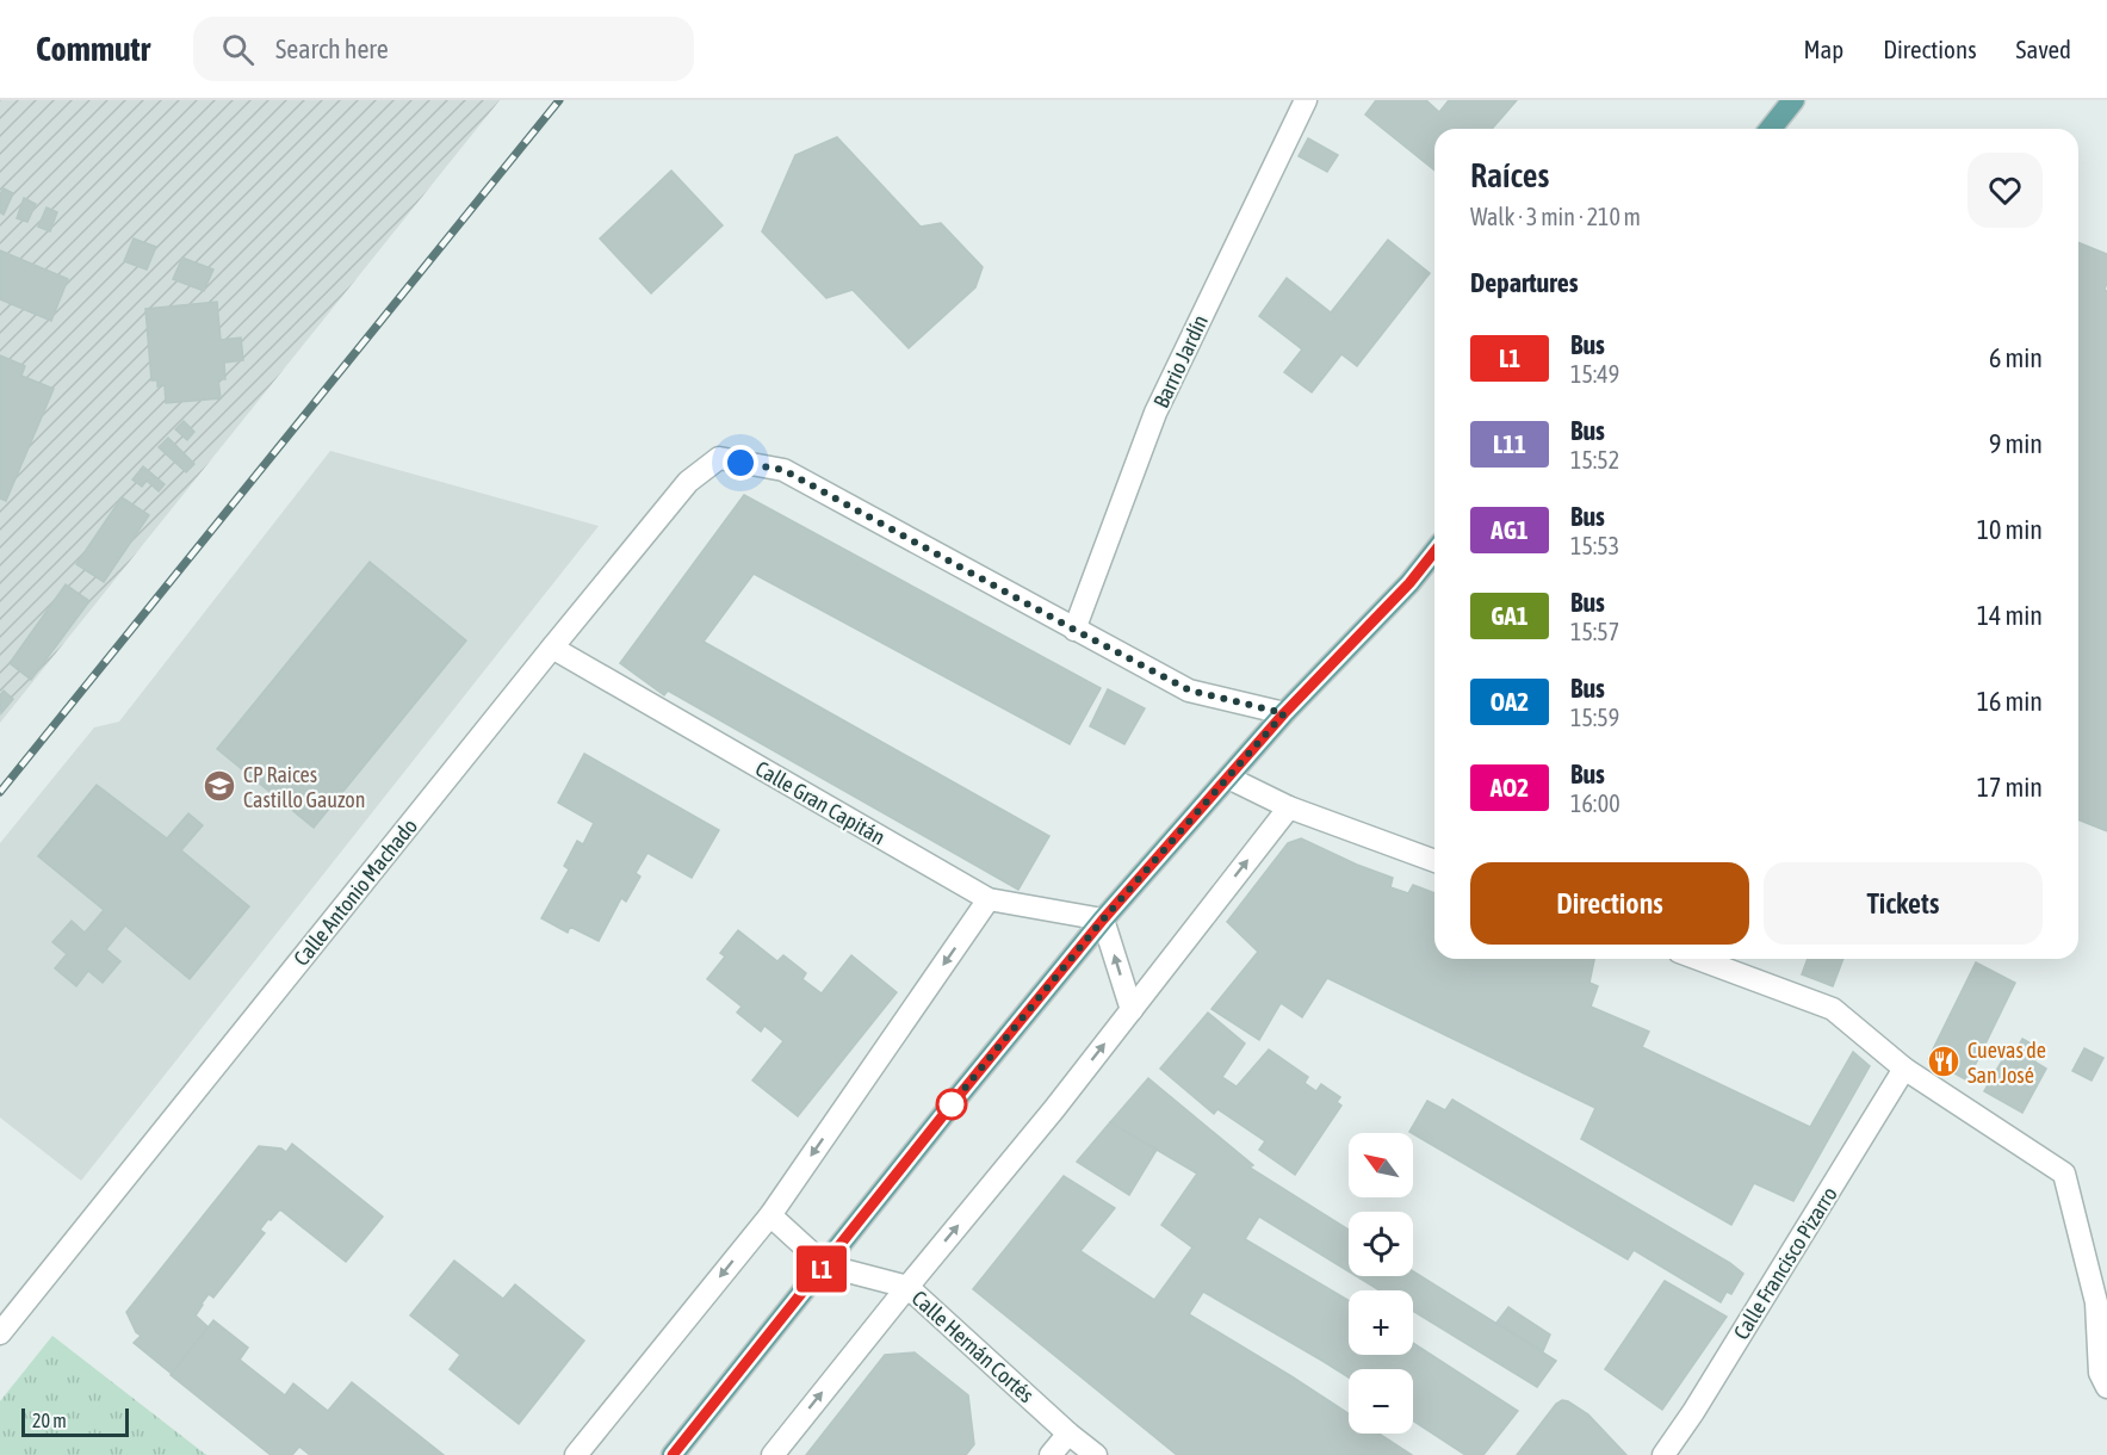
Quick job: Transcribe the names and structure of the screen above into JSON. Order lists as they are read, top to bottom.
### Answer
{
  "streets": {
    "street": [
      "Barrio Jardín",
      "Calle Gran Capitán",
      "Calle Antonio Machado",
      "Calle Francisco Pizarro",
      "Calle Hernán Cortés"
    ]
  },
  "crossings": [
    ["Barrio Jardín", "Calle Antonio Machado"],
    ["Calle Gran Capitán", "Calle Antonio Machado"]
  ],
  "places": {
    "school or university": ["CP Raices Castillo Gauzon"],
    "restaurant": ["Cuevas de San José"]
  },
  "lines": ["bus line L1"],
  "scale_bar": "20 m",
  "north": "top left",
  "page": {
    "header": "Commutr",
    "search": "Search here",
    "nav": ["Map", "Directions", "Saved"],
    "on_map": "L1",
    "heading": [
      ["Raíces", "Walk · 3 min · 210 m"],
      "Departures"
    ],
    "list": [
      {
        "mark": "L1",
        "name": "Bus",
        "note": "15:49",
        "value": "6 min"
      },
      {
        "mark": "L11",
        "name": "Bus",
        "note": "15:52",
        "value": "9 min"
      },
      {
        "mark": "AG1",
        "name": "Bus",
        "note": "15:53",
        "value": "10 min"
      },
      {
        "mark": "GA1",
        "name": "Bus",
        "note": "15:57",
        "value": "14 min"
      },
      {
        "mark": "OA2",
        "name": "Bus",
        "note": "15:59",
        "value": "16 min"
      },
      {
        "mark": "AO2",
        "name": "Bus",
        "note": "16:00",
        "value": "17 min"
      }
    ],
    "buttons": ["Directions", "Tickets"],
    "map_buttons": ["+", "−"],
    "scale": "20 m"
  }
}
